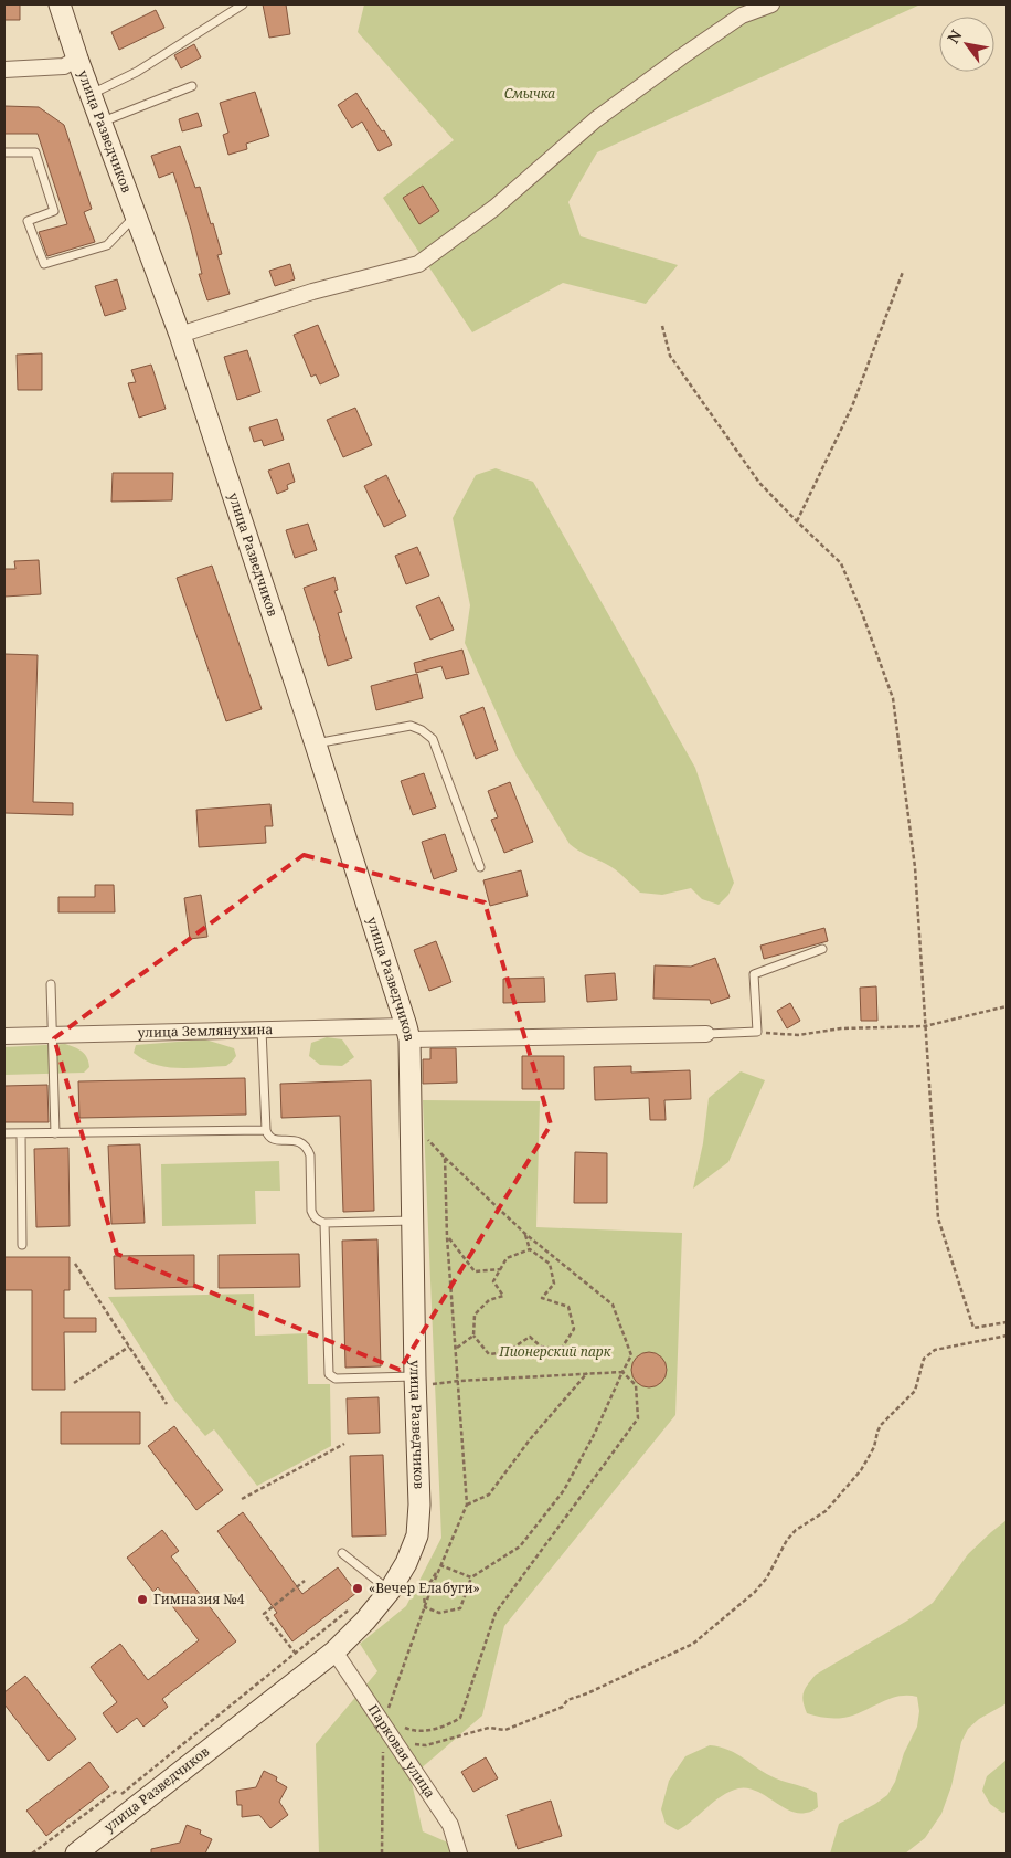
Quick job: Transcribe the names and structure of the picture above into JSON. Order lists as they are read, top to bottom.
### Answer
{
  "streets": {
    "street": ["улица Разведчиков", "улица Землянухина", "Парковая улица"]
  },
  "crossings": [
    ["улица Разведчиков", "улица Землянухина"],
    ["улица Разведчиков", "Парковая улица"]
  ],
  "parks": ["Смычка", "Пионерский парк"],
  "places": ["«Вечер Елабуги»", "Гимназия №4"],
  "north": "top left"
}
